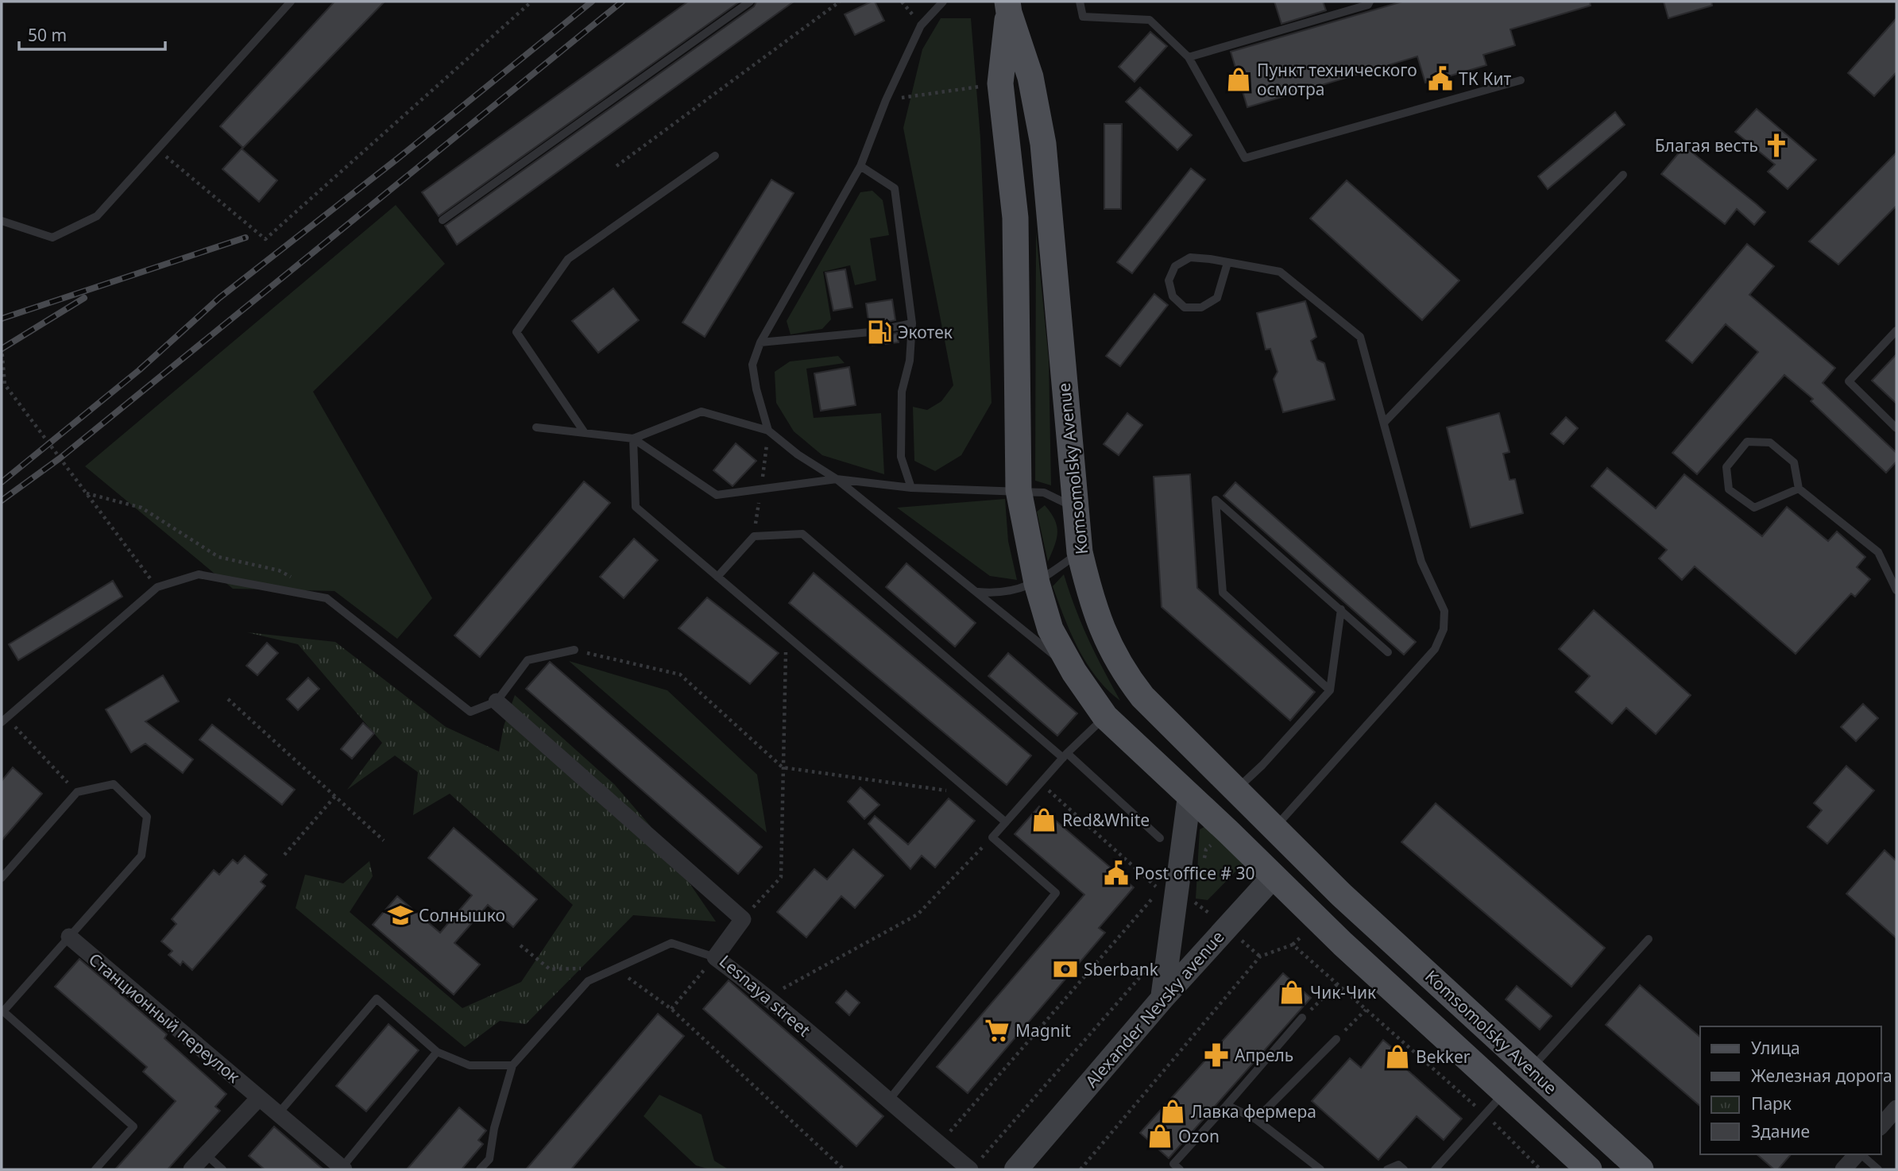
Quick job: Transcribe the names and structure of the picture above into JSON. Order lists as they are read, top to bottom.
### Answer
{
  "streets": {
    "main road": ["Komsomolsky Avenue", "Alexander Nevsky avenue"],
    "street": ["Lesnaya street", "Станционный переулок"]
  },
  "crossings": [
    ["Komsomolsky Avenue", "Alexander Nevsky avenue"]
  ],
  "places": {
    "public building": ["ТК Кит", "Post office # 30"],
    "shop": [
      "Пункт технического осмотра",
      "Red&White",
      "Чик-Чик",
      "Bekker",
      "Лавка фермера",
      "Ozon"
    ],
    "church": ["Благая весть"],
    "fuel station": ["Экотек"],
    "school or university": ["Солнышко"],
    "bank": ["Sberbank"],
    "supermarket": ["Magnit"],
    "pharmacy": ["Апрель"]
  },
  "legend": [
    "Улица",
    "Железная дорога",
    "Парк",
    "Здание"
  ],
  "scale_bar": "50 m"
}
